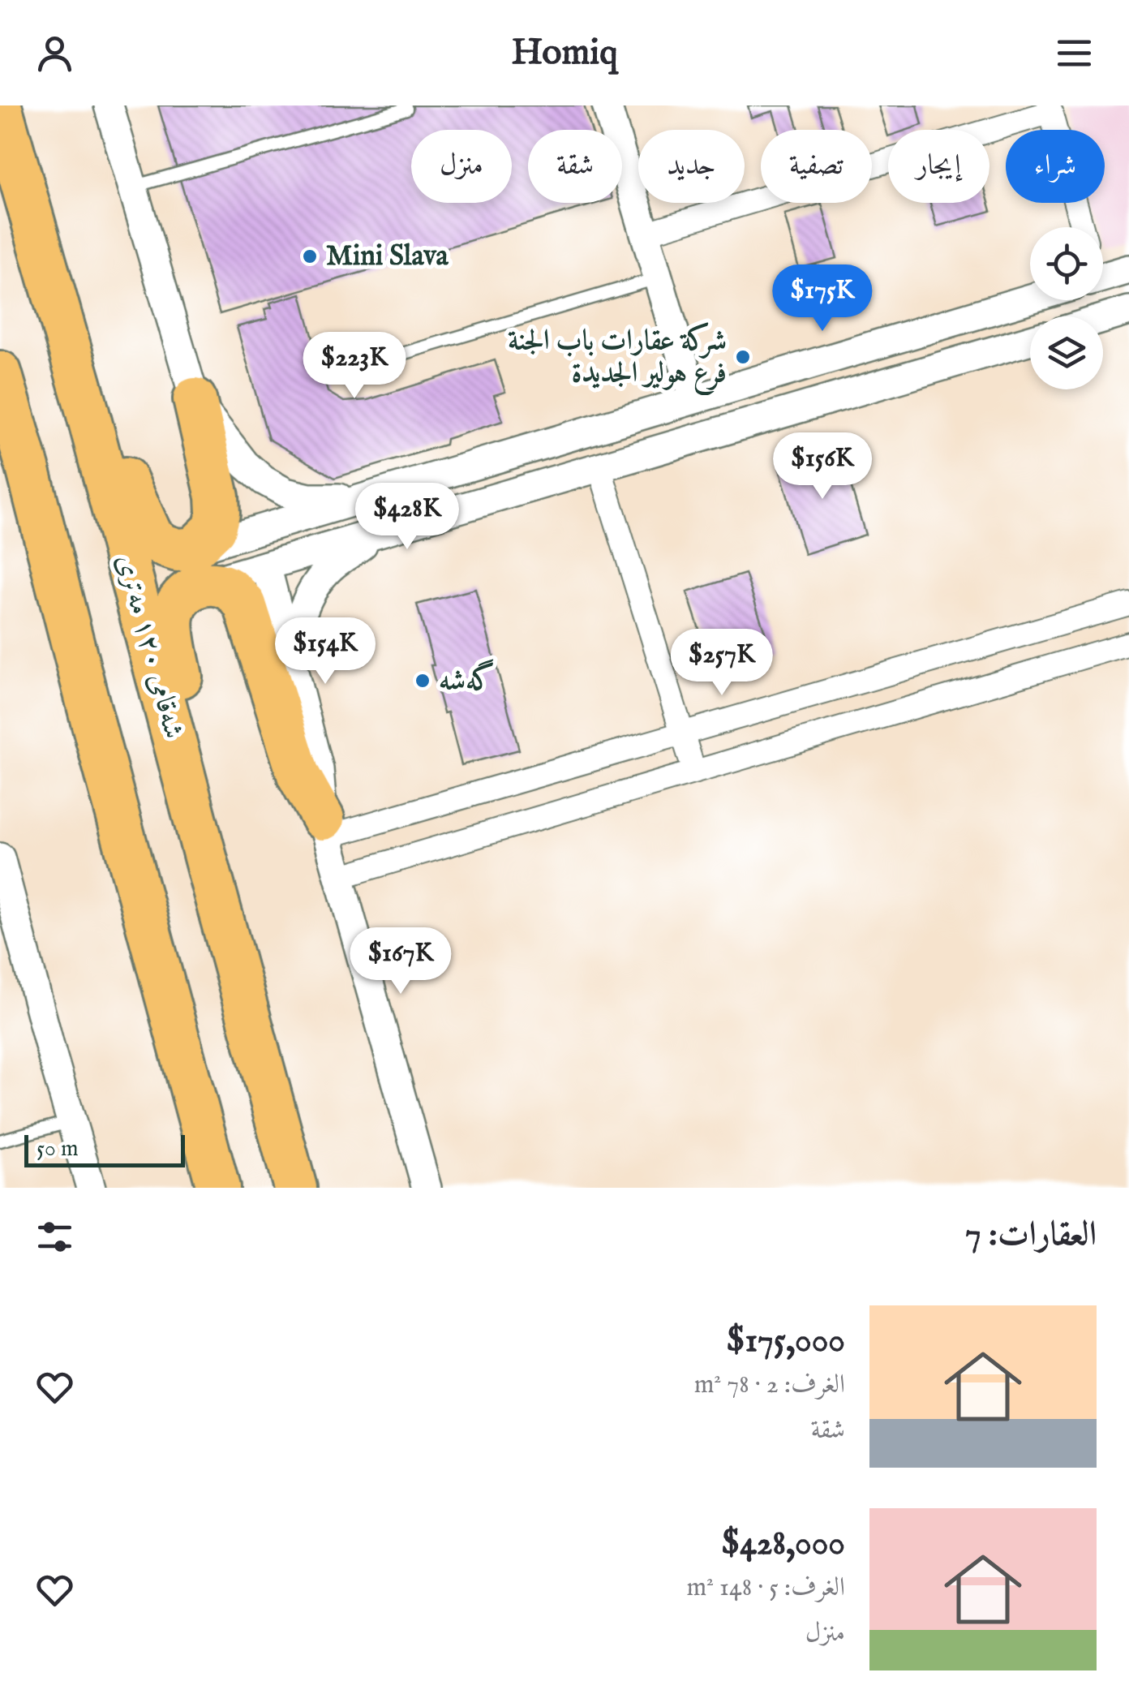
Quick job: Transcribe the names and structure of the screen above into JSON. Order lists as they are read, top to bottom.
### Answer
{
  "streets": {
    "highway": ["شەقامی ١٢٠ مەتری"]
  },
  "places": ["Mini Slava", "شرکة عقارات باب الجنة فرع هولیر الجدیدة", "گەشە"],
  "scale_bar": "50 m",
  "page": {
    "header": "Homiq",
    "chip": [
      "شراء",
      "إيجار",
      "تصفية",
      "جديد",
      "شقة",
      "منزل"
    ],
    "price": [
      "$175K",
      "$223K",
      "$156K",
      "$428K",
      "$154K",
      "$257K",
      "$167K"
    ],
    "scale": "50 m",
    "heading": "العقارات: 7",
    "list": [
      {
        "name": "$175,000",
        "note": "الغرف: 2 · 78 m² · شقة"
      },
      {
        "name": "$428,000",
        "note": "الغرف: 5 · 148 m² · منزل"
      }
    ]
  }
}
